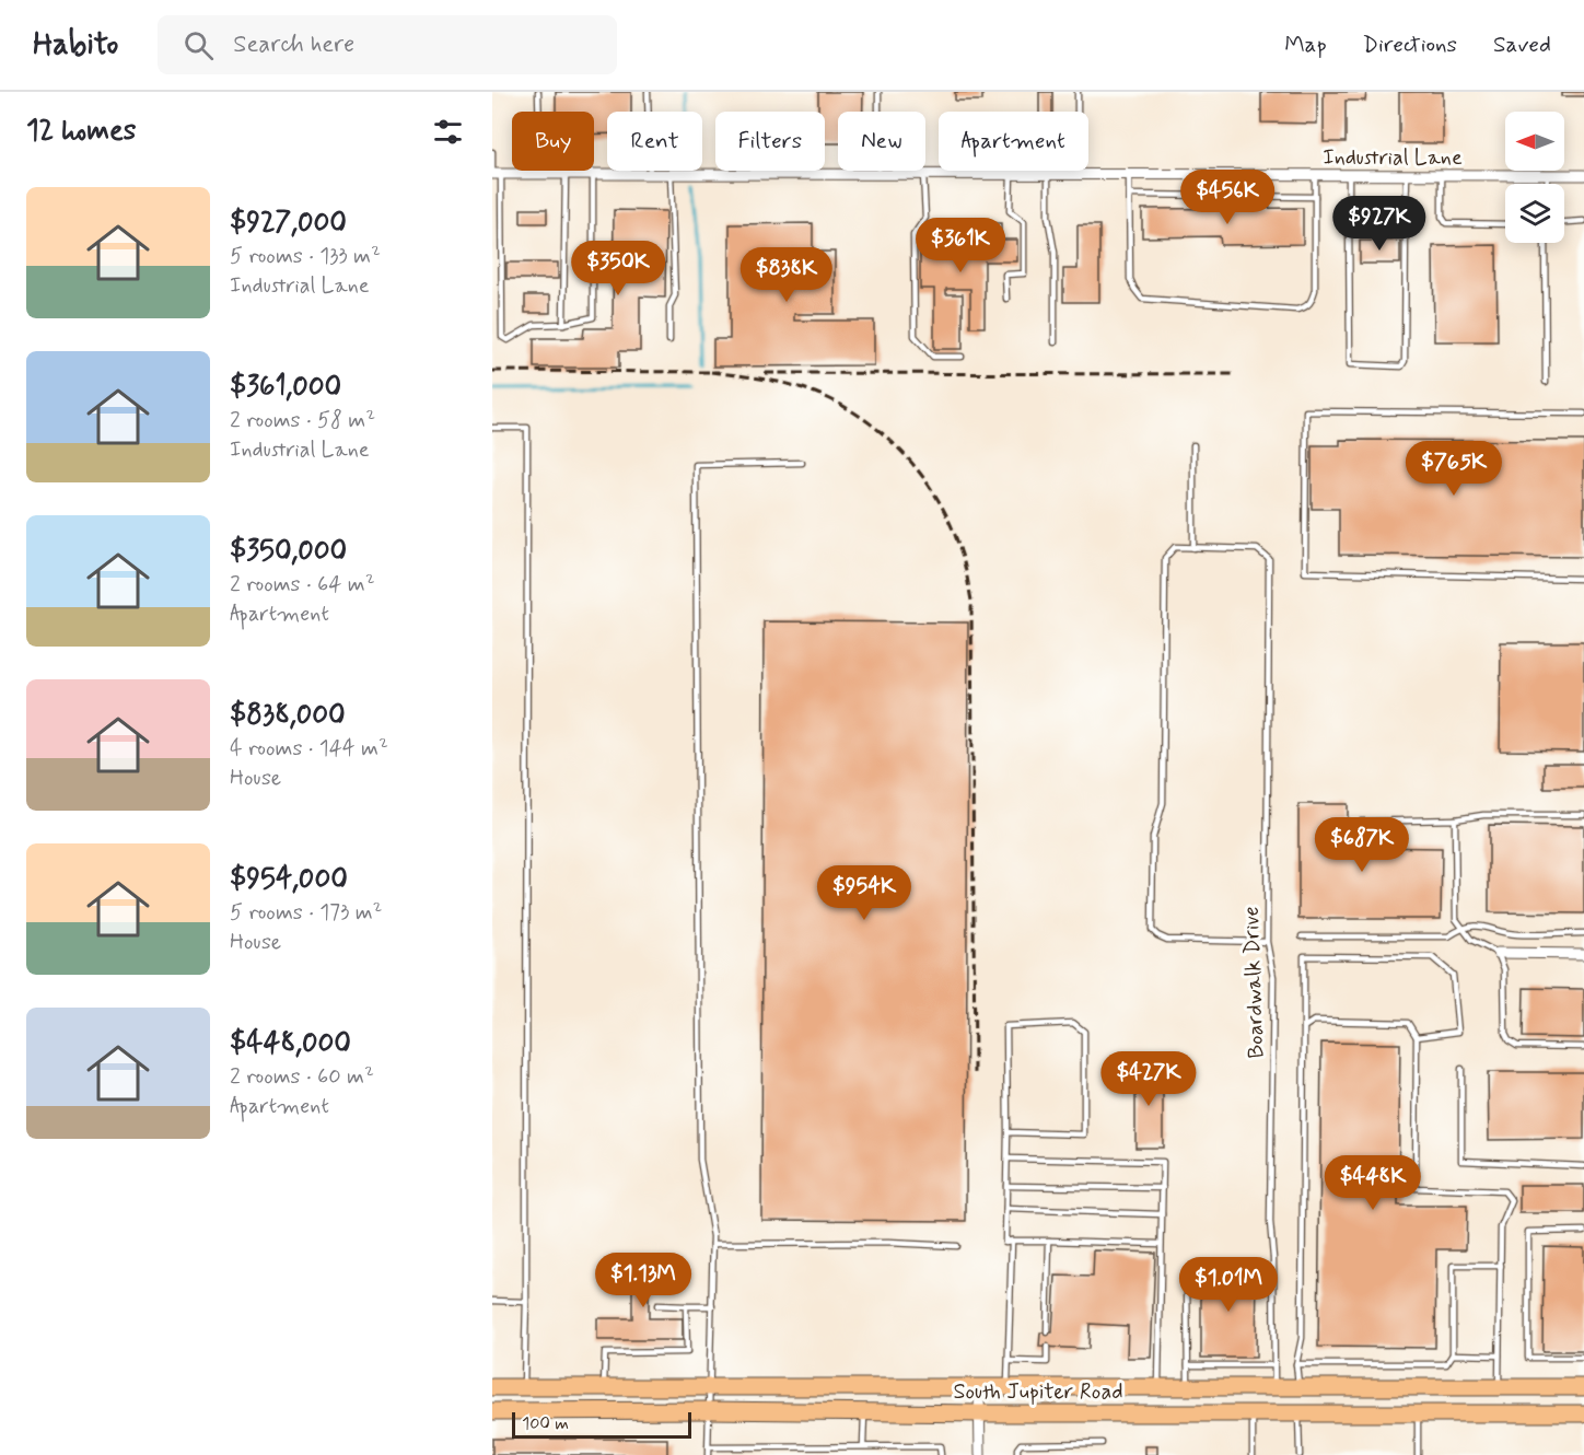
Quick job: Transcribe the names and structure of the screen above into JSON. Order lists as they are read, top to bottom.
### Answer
{
  "streets": {
    "main road": ["South Jupiter Road"],
    "street": ["Industrial Lane"],
    "lane": ["Boardwalk Drive"]
  },
  "crossings": [
    ["Boardwalk Drive", "South Jupiter Road"]
  ],
  "scale_bar": "100 m",
  "north": "left",
  "page": {
    "header": "Habito",
    "search": "Search here",
    "nav": ["Map", "Directions", "Saved"],
    "heading": "12 homes",
    "chip": [
      "Buy",
      "Rent",
      "Filters",
      "New",
      "Apartment"
    ],
    "price": [
      "$456K",
      "$927K",
      "$361K",
      "$350K",
      "$838K",
      "$765K",
      "$687K",
      "$954K",
      "$427K",
      "$448K",
      "$1.13M",
      "$1.01M"
    ],
    "list": [
      {
        "name": "$927,000",
        "note": "5 rooms · 133 m² · Industrial Lane"
      },
      {
        "name": "$361,000",
        "note": "2 rooms · 58 m² · Industrial Lane"
      },
      {
        "name": "$350,000",
        "note": "2 rooms · 64 m² · Apartment"
      },
      {
        "name": "$838,000",
        "note": "4 rooms · 144 m² · House"
      },
      {
        "name": "$954,000",
        "note": "5 rooms · 173 m² · House"
      },
      {
        "name": "$448,000",
        "note": "2 rooms · 60 m² · Apartment"
      }
    ],
    "scale": "100 m"
  }
}
